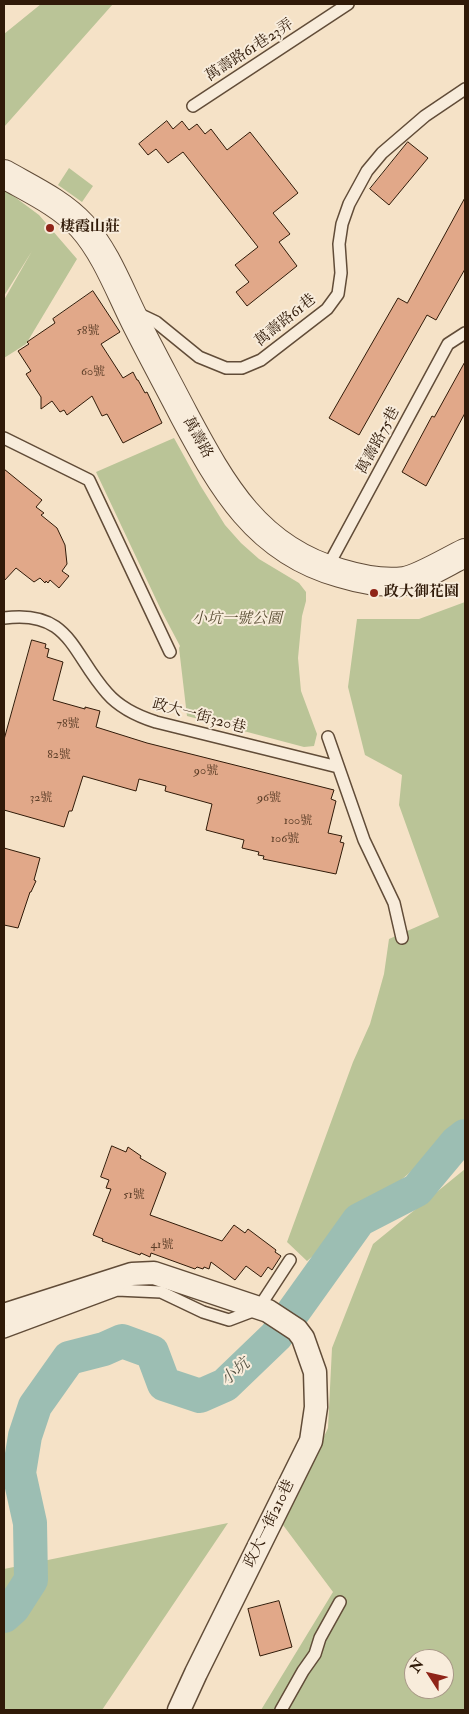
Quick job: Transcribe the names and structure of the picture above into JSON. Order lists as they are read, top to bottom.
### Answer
{
  "streets": {
    "street": ["萬壽路", "政大一街210巷"],
    "lane": [
      "萬壽路61巷23弄",
      "萬壽路61巷",
      "萬壽路75巷",
      "政大一街320巷"
    ]
  },
  "crossings": [
    ["萬壽路61巷", "萬壽路"],
    ["萬壽路", "萬壽路75巷"]
  ],
  "water": ["小坑"],
  "parks": ["小坑一號公園"],
  "places": ["棲霞山莊", "政大御花園"],
  "house_numbers": [
    "58號",
    "60號",
    "78號",
    "82號",
    "90號",
    "32號",
    "96號",
    "100號",
    "106號",
    "51號",
    "41號"
  ],
  "north": "top left"
}
